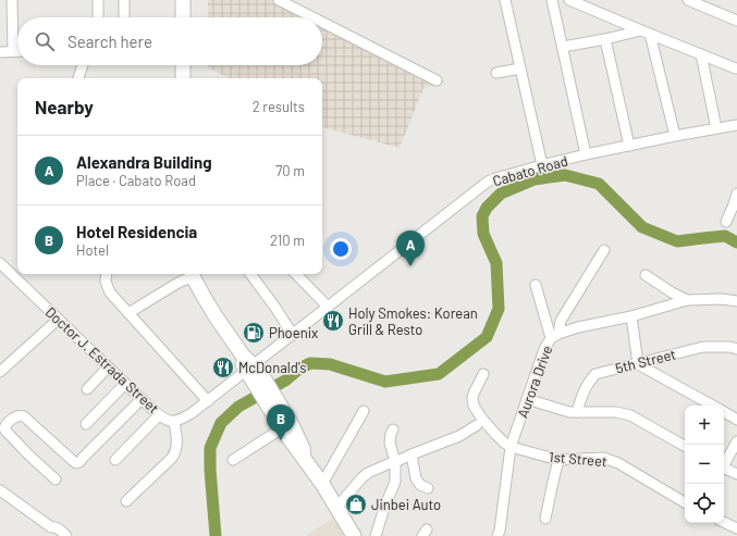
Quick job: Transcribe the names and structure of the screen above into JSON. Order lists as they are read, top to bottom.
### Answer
{
  "streets": {
    "street": [
      "Cabato Road",
      "Doctor J. Estrada Street",
      "5th Street",
      "Aurora Drive",
      "1st Street"
    ]
  },
  "crossings": [
    ["Cabato Road", "Doctor J. Estrada Street"],
    ["Aurora Drive", "1st Street"]
  ],
  "places": {
    "restaurant": ["Holy Smokes: Korean Grill & Resto", "McDonald's"],
    "fuel station": ["Phoenix"],
    "shop": ["Jinbei Auto"]
  },
  "page": {
    "search": "Search here",
    "heading": ["Nearby", "2 results"],
    "list": [
      {
        "mark": "A",
        "name": "Alexandra Building",
        "note": "Place · Cabato Road",
        "value": "70 m"
      },
      {
        "mark": "B",
        "name": "Hotel Residencia",
        "note": "Hotel",
        "value": "210 m"
      }
    ],
    "pins": ["A", "B"],
    "map_buttons": ["+", "−"]
  }
}
